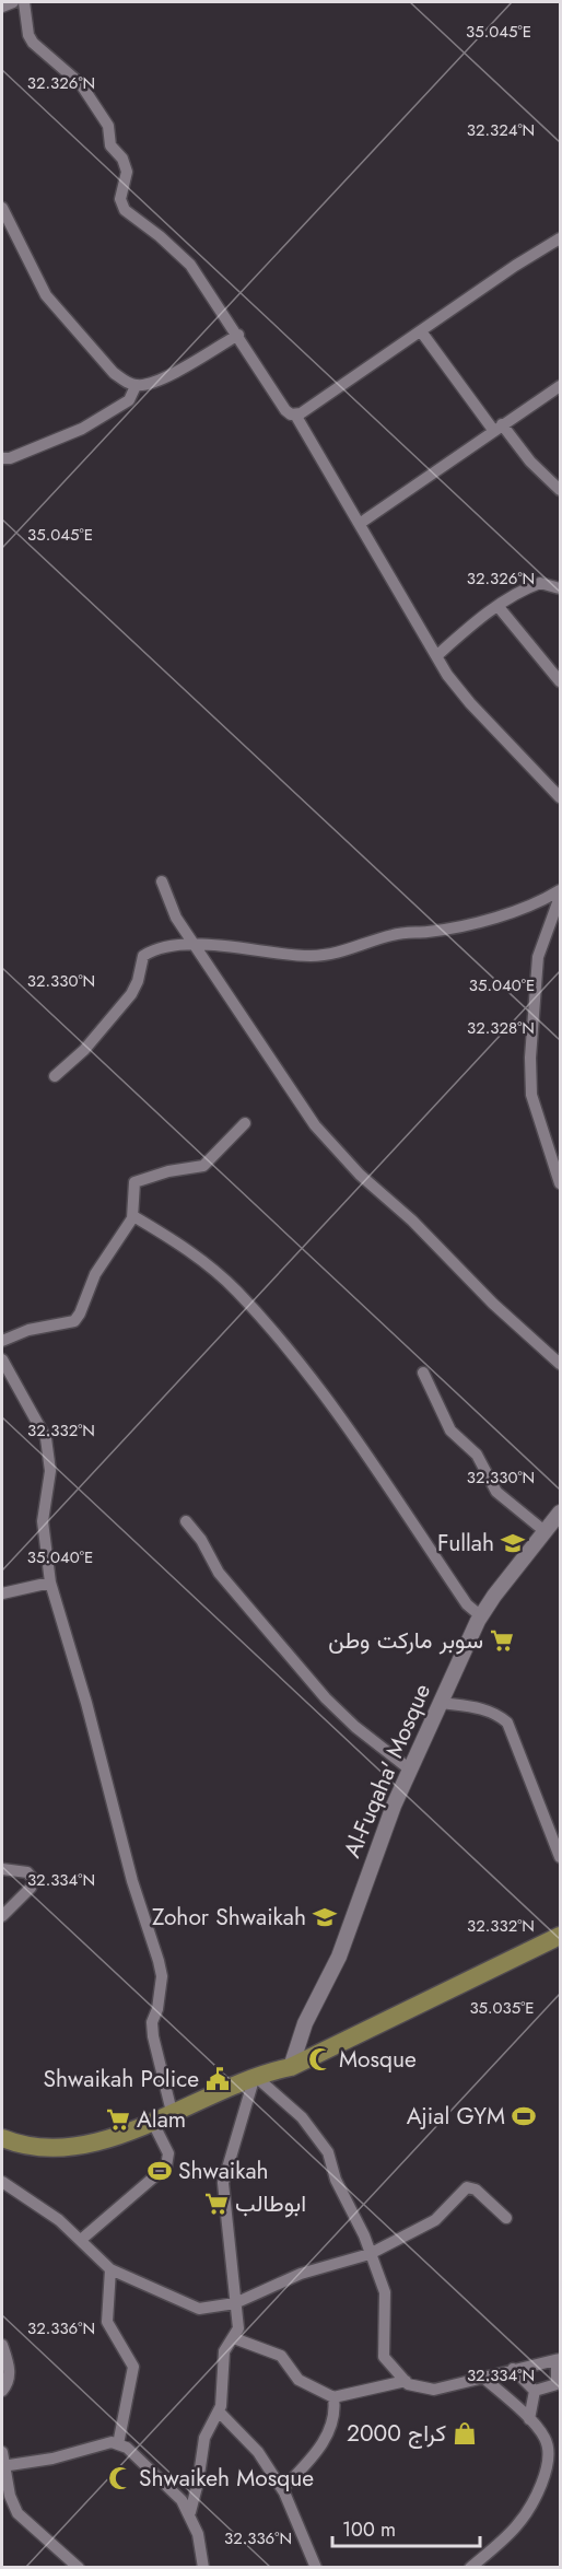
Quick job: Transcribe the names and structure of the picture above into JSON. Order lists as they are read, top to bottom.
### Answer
{
  "streets": {
    "street": ["Al-Fuqaha' Mosque"]
  },
  "places": {
    "school or university": ["Fullah", "Zohor Shwaikah"],
    "supermarket": ["سوبر ماركت وطن", "Alam", "ابوطالب"],
    "mosque": ["Mosque", "Shwaikeh Mosque"],
    "public building": ["Shwaikah Police"],
    "sports": ["Ajial GYM", "Shwaikah"],
    "shop": ["كراج 2000"]
  },
  "scale_bar": "100 m",
  "coordinates": [
    "35.045°E",
    "32.326°N",
    "32.324°N",
    "32.330°N",
    "35.040°E",
    "32.328°N",
    "32.332°N",
    "32.334°N",
    "35.035°E",
    "32.336°N"
  ]
}
